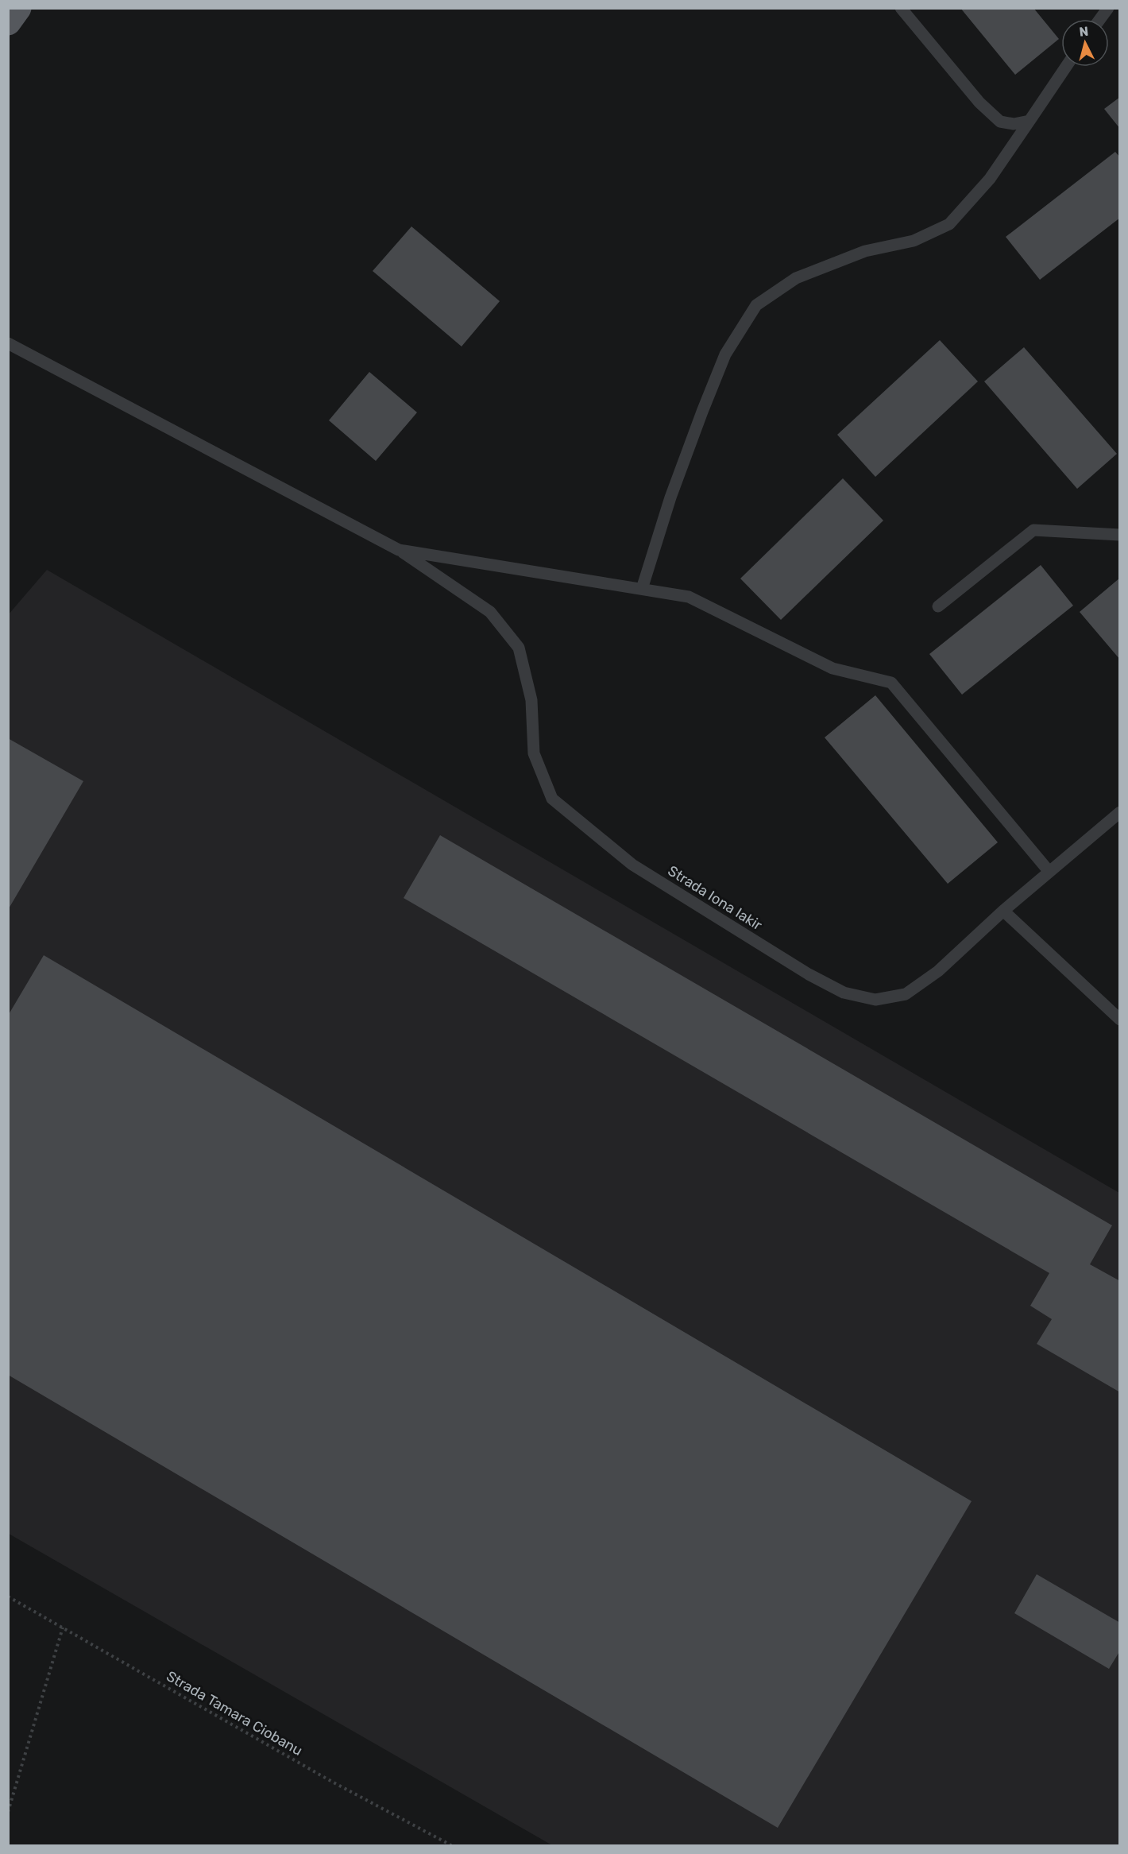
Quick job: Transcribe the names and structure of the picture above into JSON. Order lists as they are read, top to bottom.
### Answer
{
  "streets": {
    "lane": ["Strada Iona Iakir"],
    "path": ["Strada Tamara Ciobanu"]
  },
  "north": "top"
}
